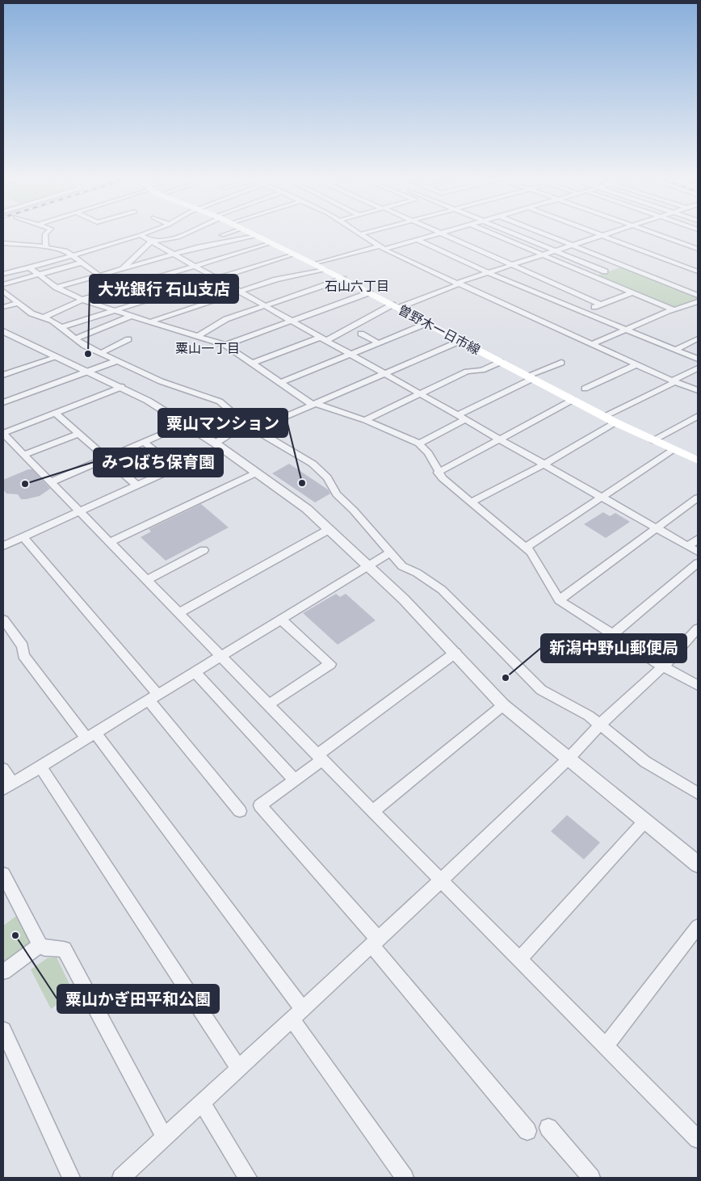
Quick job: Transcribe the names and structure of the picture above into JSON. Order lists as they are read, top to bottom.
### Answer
{
  "streets": {
    "main road": ["曽野木一日市線"]
  },
  "districts": ["石山六丁目", "粟山一丁目"],
  "places": [
    "大光銀行 石山支店",
    "粟山マンション",
    "みつばち保育園",
    "新潟中野山郵便局",
    "粟山かぎ田平和公園"
  ]
}
